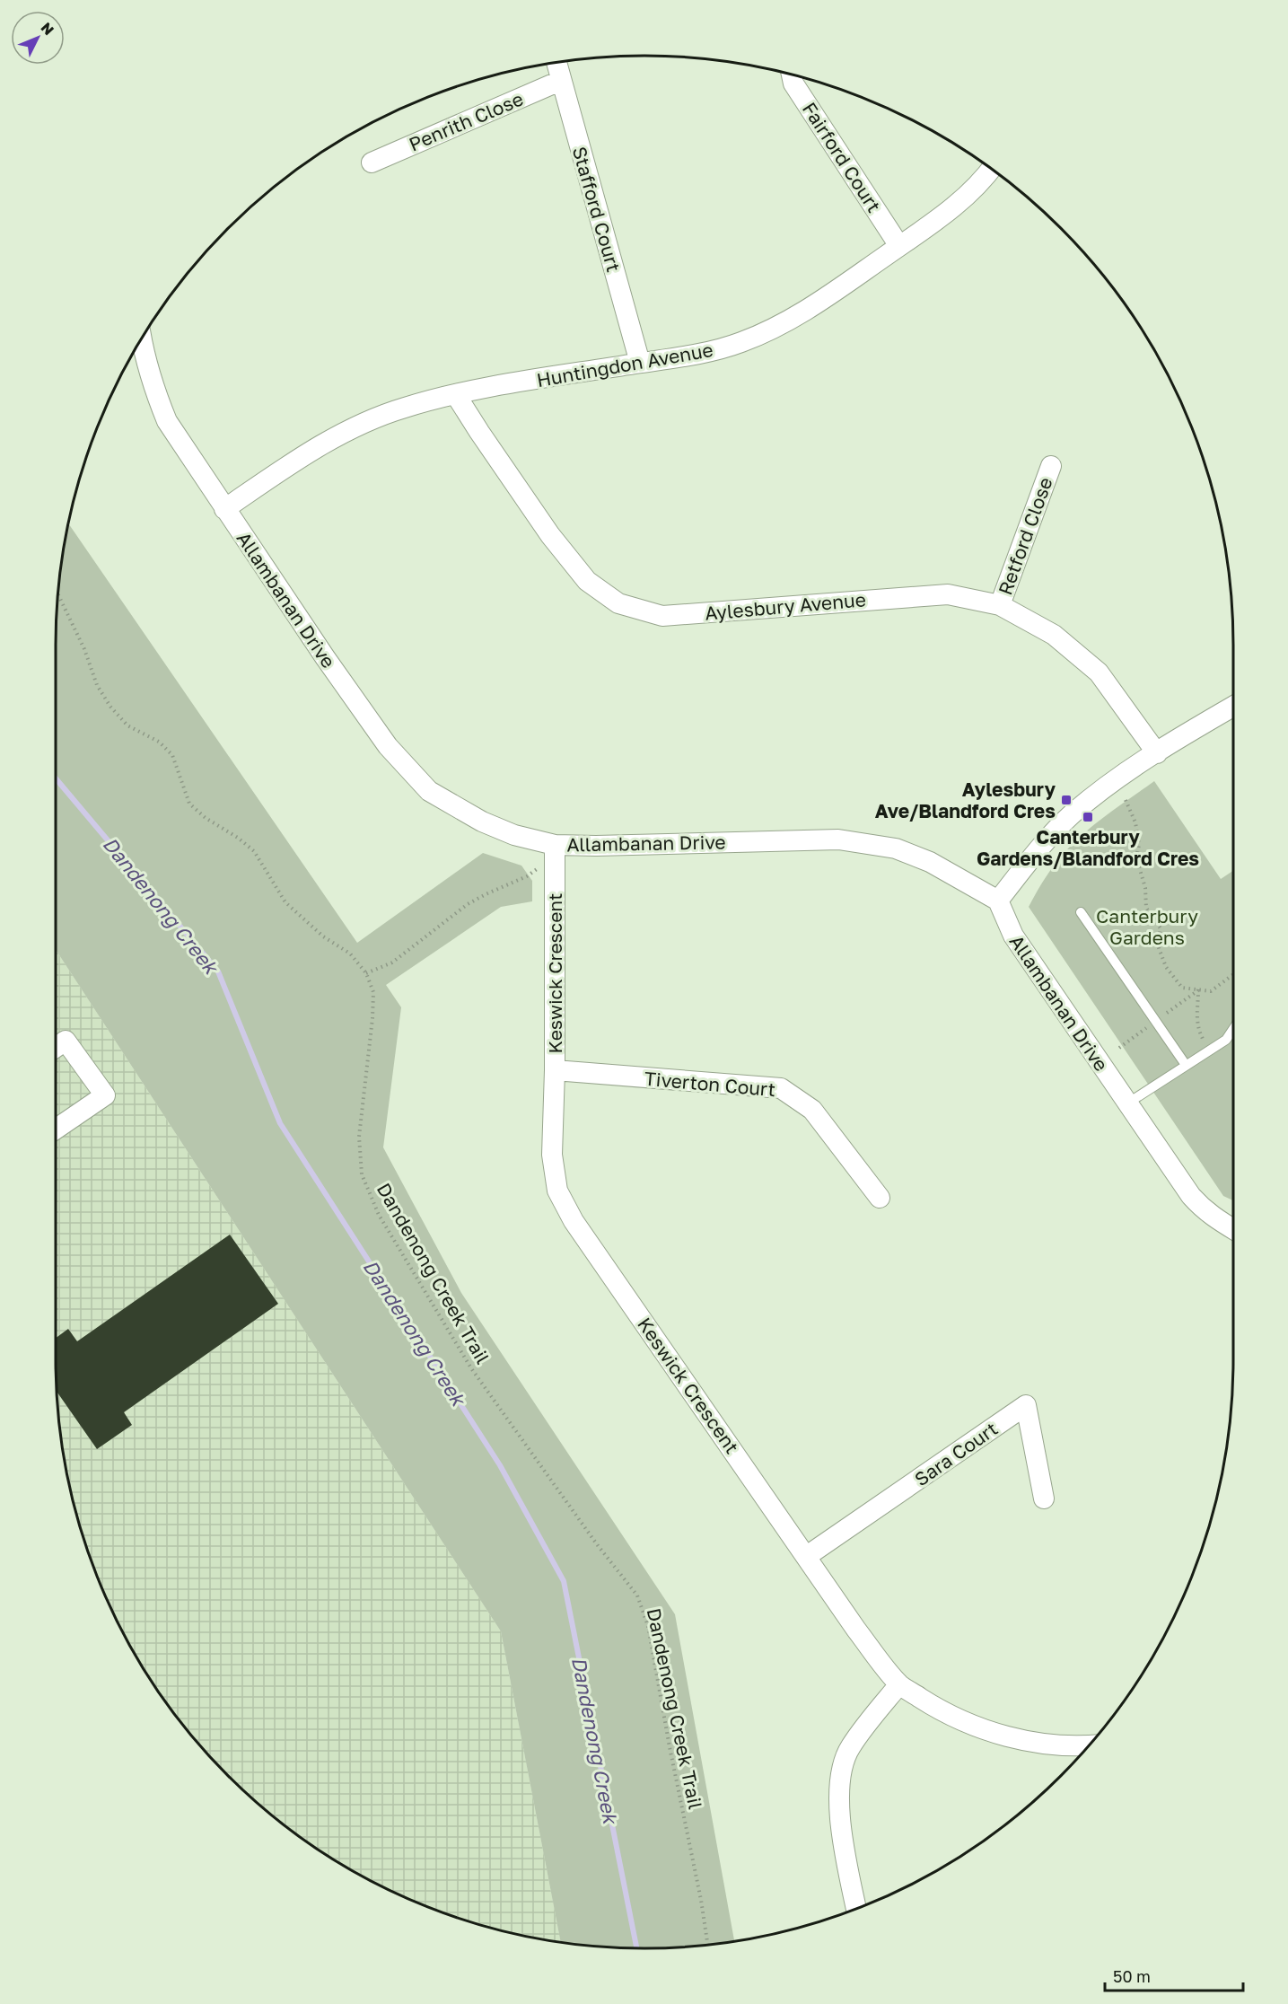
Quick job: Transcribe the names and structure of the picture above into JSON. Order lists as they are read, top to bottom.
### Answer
{
  "streets": {
    "street": [
      "Penrith Close",
      "Fairford Court",
      "Stafford Court",
      "Huntingdon Avenue",
      "Retford Close",
      "Allambanan Drive",
      "Aylesbury Avenue",
      "Keswick Crescent",
      "Tiverton Court",
      "Sara Court"
    ],
    "path": ["Dandenong Creek Trail"]
  },
  "crossings": [
    ["Penrith Close", "Stafford Court"],
    ["Fairford Court", "Huntingdon Avenue"],
    ["Stafford Court", "Huntingdon Avenue"],
    ["Huntingdon Avenue", "Allambanan Drive"],
    ["Huntingdon Avenue", "Aylesbury Avenue"],
    ["Retford Close", "Aylesbury Avenue"],
    ["Allambanan Drive", "Keswick Crescent"],
    ["Keswick Crescent", "Tiverton Court"],
    ["Keswick Crescent", "Sara Court"]
  ],
  "water": ["Dandenong Creek"],
  "parks": ["Canterbury Gardens"],
  "places": {
    "transit": ["Aylesbury Ave/Blandford Cres", "Canterbury Gardens/Blandford Cres"]
  },
  "scale_bar": "50 m",
  "north": "top right"
}
